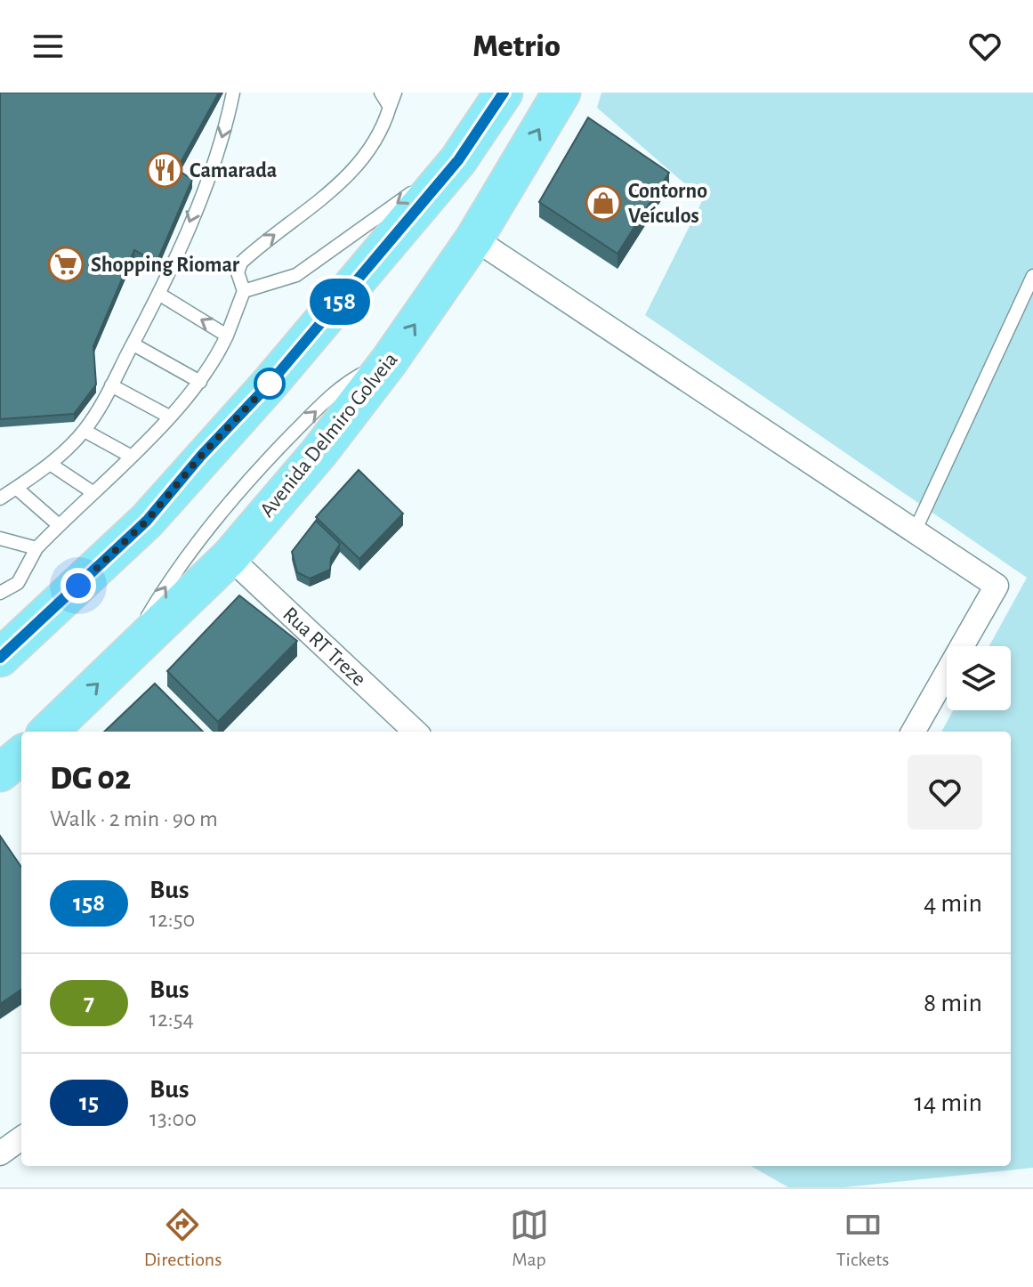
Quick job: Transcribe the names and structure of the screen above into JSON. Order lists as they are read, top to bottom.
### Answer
{
  "streets": {
    "main road": ["Avenida Delmiro Golveia"],
    "street": ["Rua RT Treze"]
  },
  "crossings": [
    ["Avenida Delmiro Golveia", "Rua RT Treze"]
  ],
  "places": {
    "restaurant": ["Camarada"],
    "shop": ["Contorno Veículos"],
    "supermarket": ["Shopping Riomar"]
  },
  "lines": ["bus line 158"],
  "page": {
    "header": "Metrio",
    "on_map": "158",
    "heading": ["DG 02", "Walk · 2 min · 90 m"],
    "list": [
      {
        "mark": "158",
        "name": "Bus",
        "note": "12:50",
        "value": "4 min"
      },
      {
        "mark": "7",
        "name": "Bus",
        "note": "12:54",
        "value": "8 min"
      },
      {
        "mark": "15",
        "name": "Bus",
        "note": "13:00",
        "value": "14 min"
      }
    ],
    "tabs": ["Directions", "Map", "Tickets"]
  }
}
